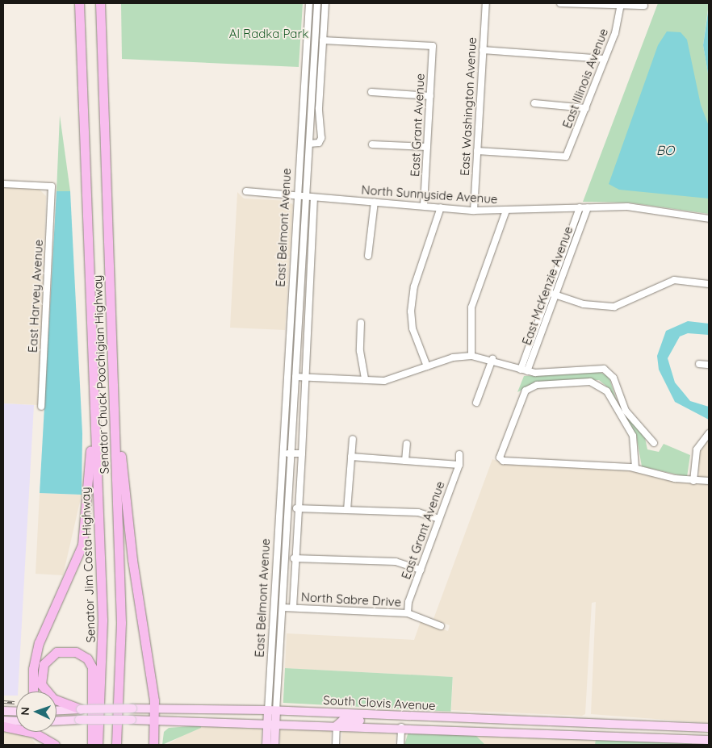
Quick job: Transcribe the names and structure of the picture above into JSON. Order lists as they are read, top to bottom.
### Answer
{
  "streets": {
    "highway": ["Senator Chuck Poochigian Highway", "Senator Jim Costa Highway"],
    "main road": ["East Belmont Avenue", "South Clovis Avenue"],
    "street": [
      "East Illinois Avenue",
      "East Washington Avenue",
      "East Grant Avenue",
      "North Sunnyside Avenue",
      "East McKenzie Avenue",
      "East Harvey Avenue",
      "North Sabre Drive"
    ]
  },
  "crossings": [
    ["East Illinois Avenue", "East Washington Avenue"],
    ["East Washington Avenue", "North Sunnyside Avenue"],
    ["East Grant Avenue", "North Sunnyside Avenue"],
    ["East Grant Avenue", "North Sabre Drive"],
    ["North Sunnyside Avenue", "East Belmont Avenue"],
    ["North Sunnyside Avenue", "East McKenzie Avenue"],
    ["East Belmont Avenue", "North Sabre Drive"],
    ["East Belmont Avenue", "South Clovis Avenue"],
    ["Senator Chuck Poochigian Highway", "Senator Jim Costa Highway"]
  ],
  "water": ["BO"],
  "parks": ["Al Radka Park"],
  "north": "left"
}
